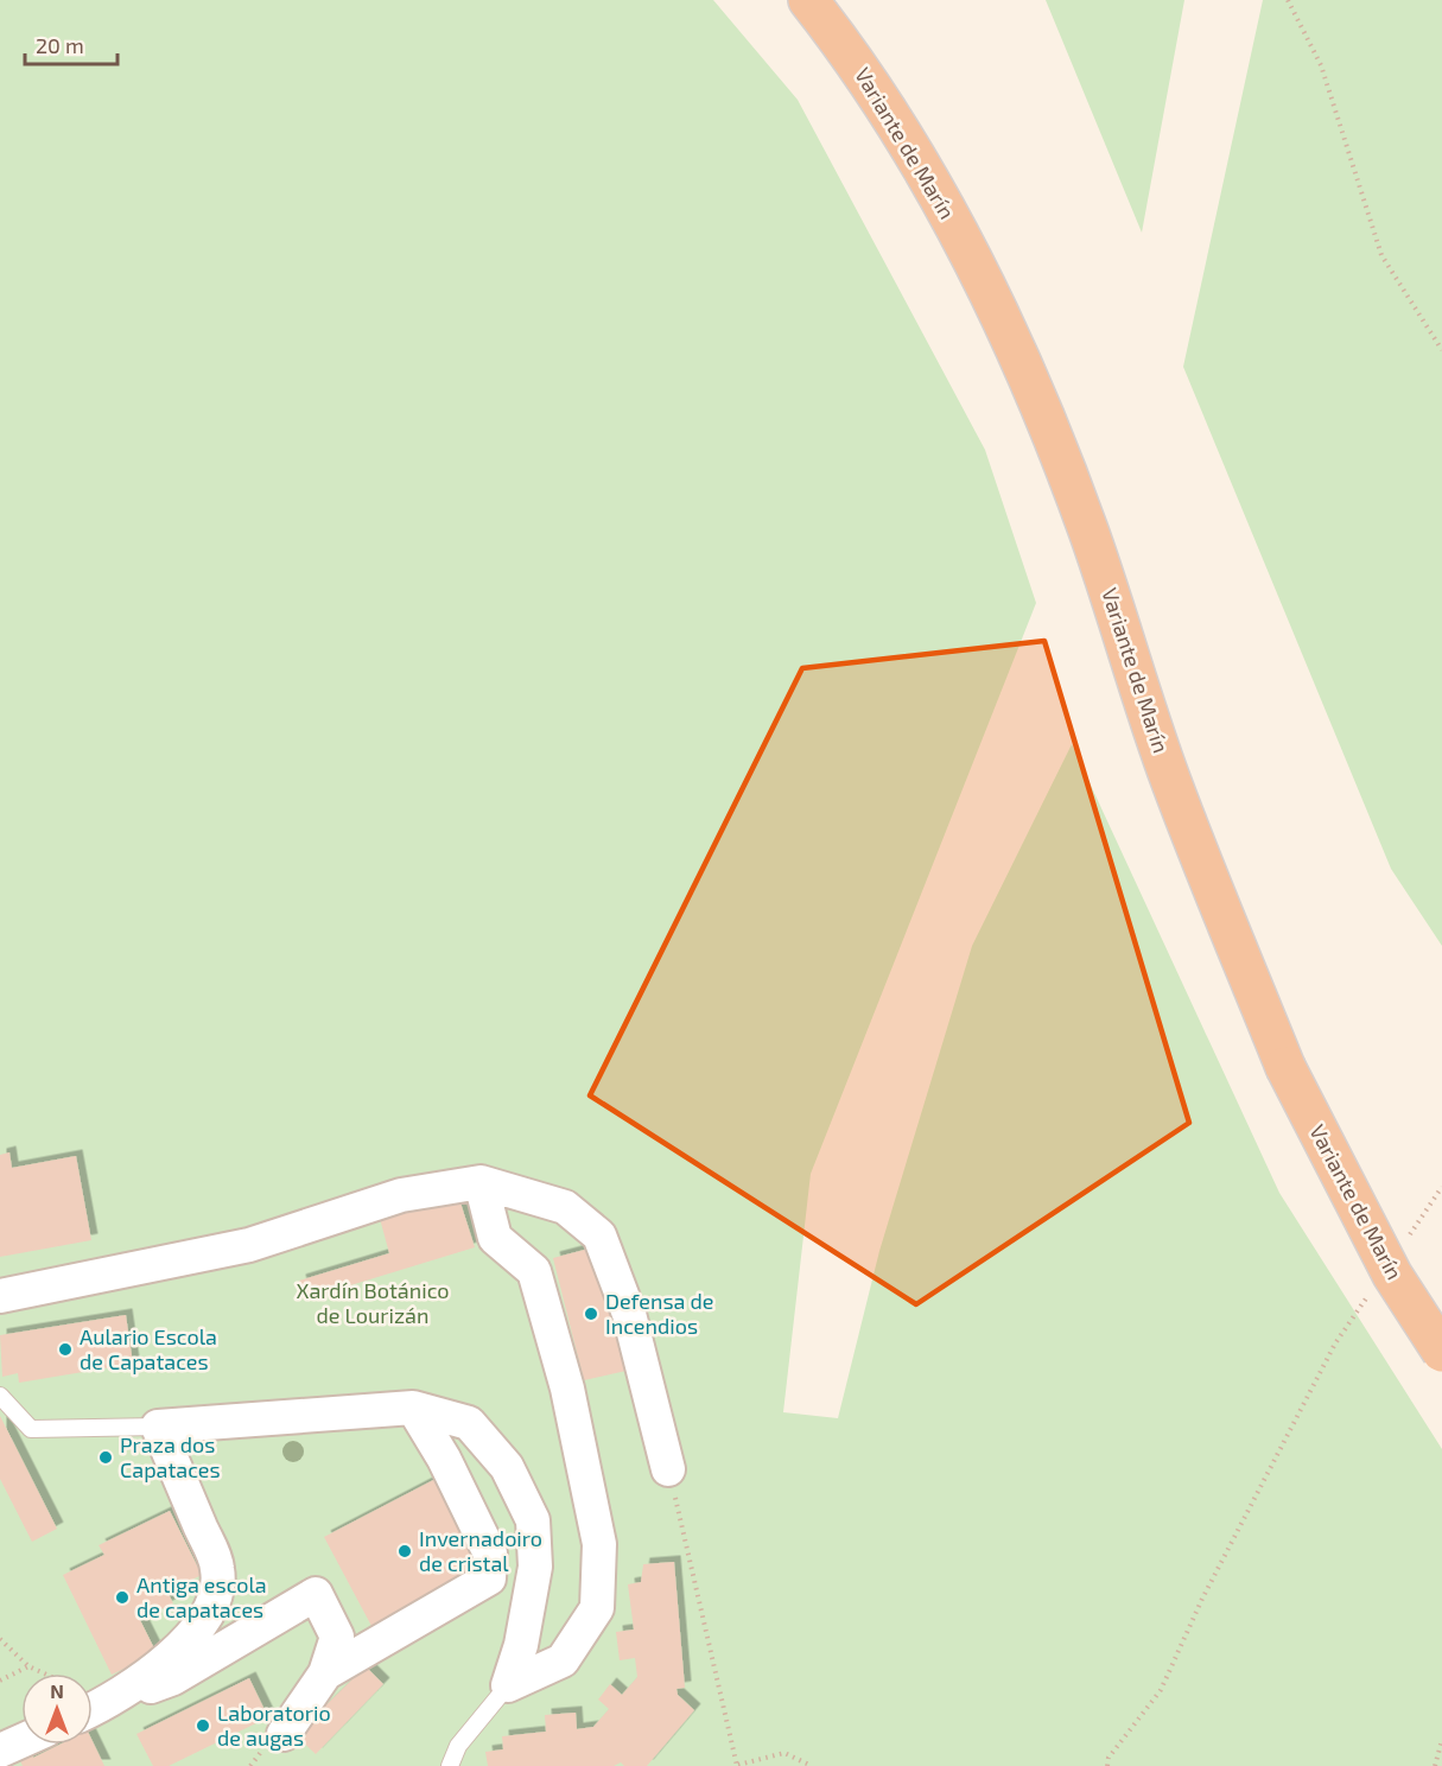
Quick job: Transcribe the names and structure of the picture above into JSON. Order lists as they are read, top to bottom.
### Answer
{
  "streets": {
    "highway": ["Variante de Marín"]
  },
  "parks": ["Xardín Botánico de Lourizán"],
  "places": [
    "Defensa de Incendios",
    "Aulario Escola de Capataces",
    "Praza dos Capataces",
    "Invernadoiro de cristal",
    "Antiga escola de capataces",
    "Laboratorio de augas"
  ],
  "scale_bar": "20 m",
  "north": "top"
}
